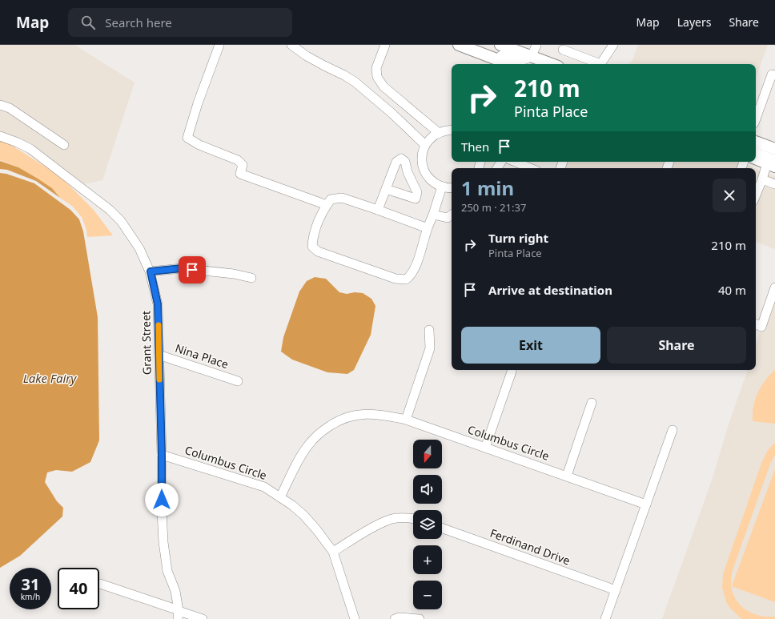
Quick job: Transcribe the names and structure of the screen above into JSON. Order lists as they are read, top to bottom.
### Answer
{
  "streets": {
    "street": [
      "Grant Street",
      "Nina Place",
      "Columbus Circle",
      "Ferdinand Drive"
    ]
  },
  "crossings": [
    ["Grant Street", "Nina Place"],
    ["Grant Street", "Columbus Circle"]
  ],
  "water": ["Lake Fairy"],
  "north": "bottom",
  "page": {
    "header": "Map",
    "search": "Search here",
    "nav": ["Map", "Layers", "Share"],
    "turn": ["210 m", "Pinta Place"],
    "then": "Then",
    "heading": ["1 min", "250 m · 21:37"],
    "list": [
      {
        "name": "Turn right",
        "note": "Pinta Place",
        "value": "210 m"
      },
      {
        "name": "Arrive at destination",
        "value": "40 m"
      }
    ],
    "buttons": ["Exit", "Share"],
    "map_buttons": ["+", "−"],
    "speed": "31 km/h",
    "limit": "40"
  }
}
